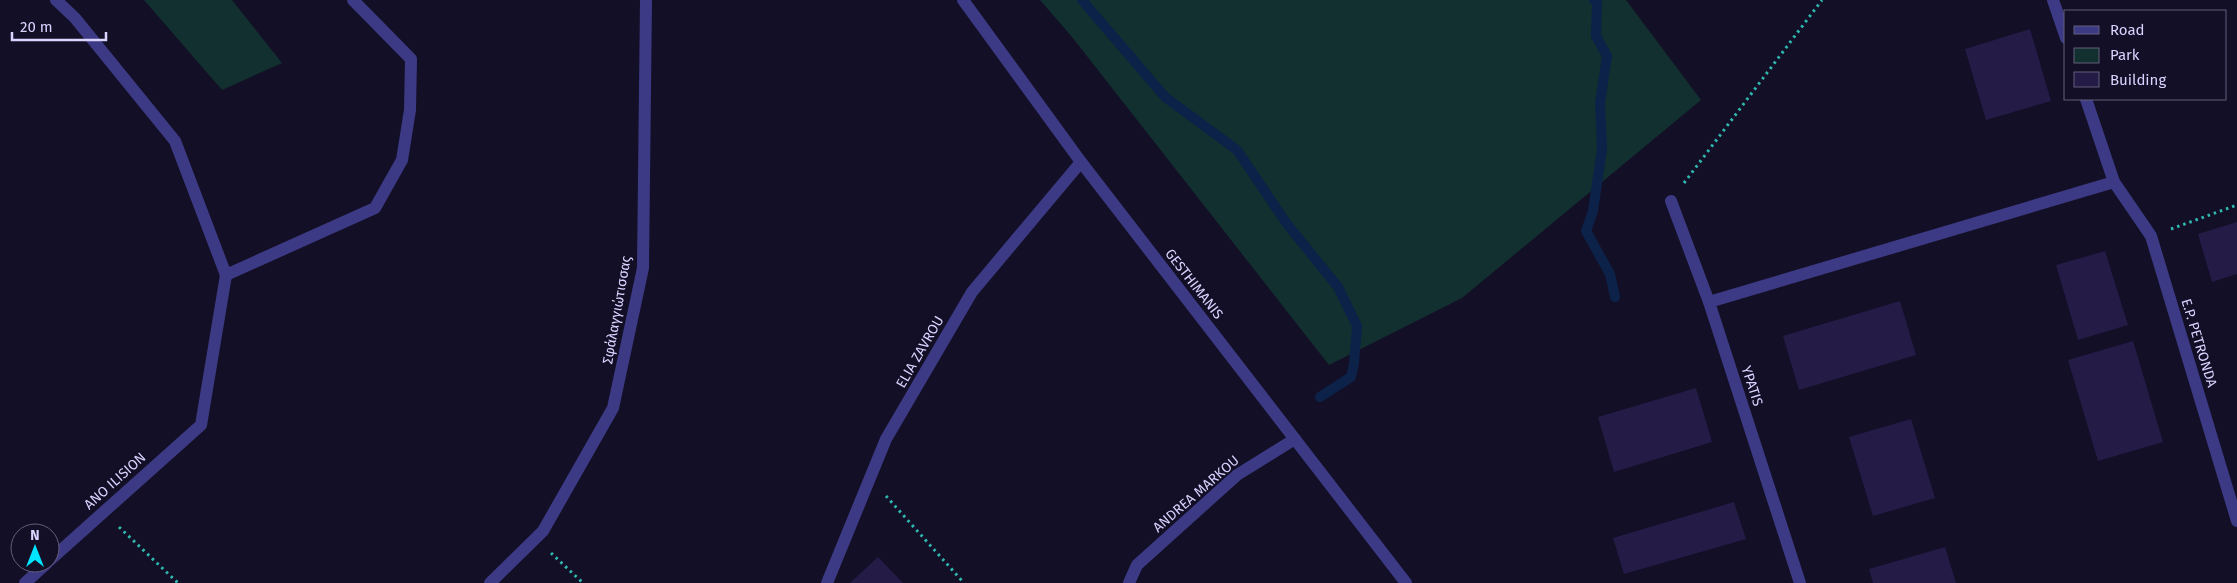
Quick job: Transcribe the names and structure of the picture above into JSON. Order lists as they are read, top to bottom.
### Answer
{
  "streets": {
    "street": [
      "GESTHIMANIS",
      "Σφάλαγγιώτισσας",
      "E.P. PETRONDA",
      "ELIA ZAVROU",
      "YPATIS",
      "ANO ILISION",
      "ANDREA MARKOU"
    ]
  },
  "crossings": [
    ["GESTHIMANIS", "ELIA ZAVROU"],
    ["GESTHIMANIS", "ANDREA MARKOU"]
  ],
  "legend": ["Road", "Park", "Building"],
  "scale_bar": "20 m",
  "north": "top"
}
